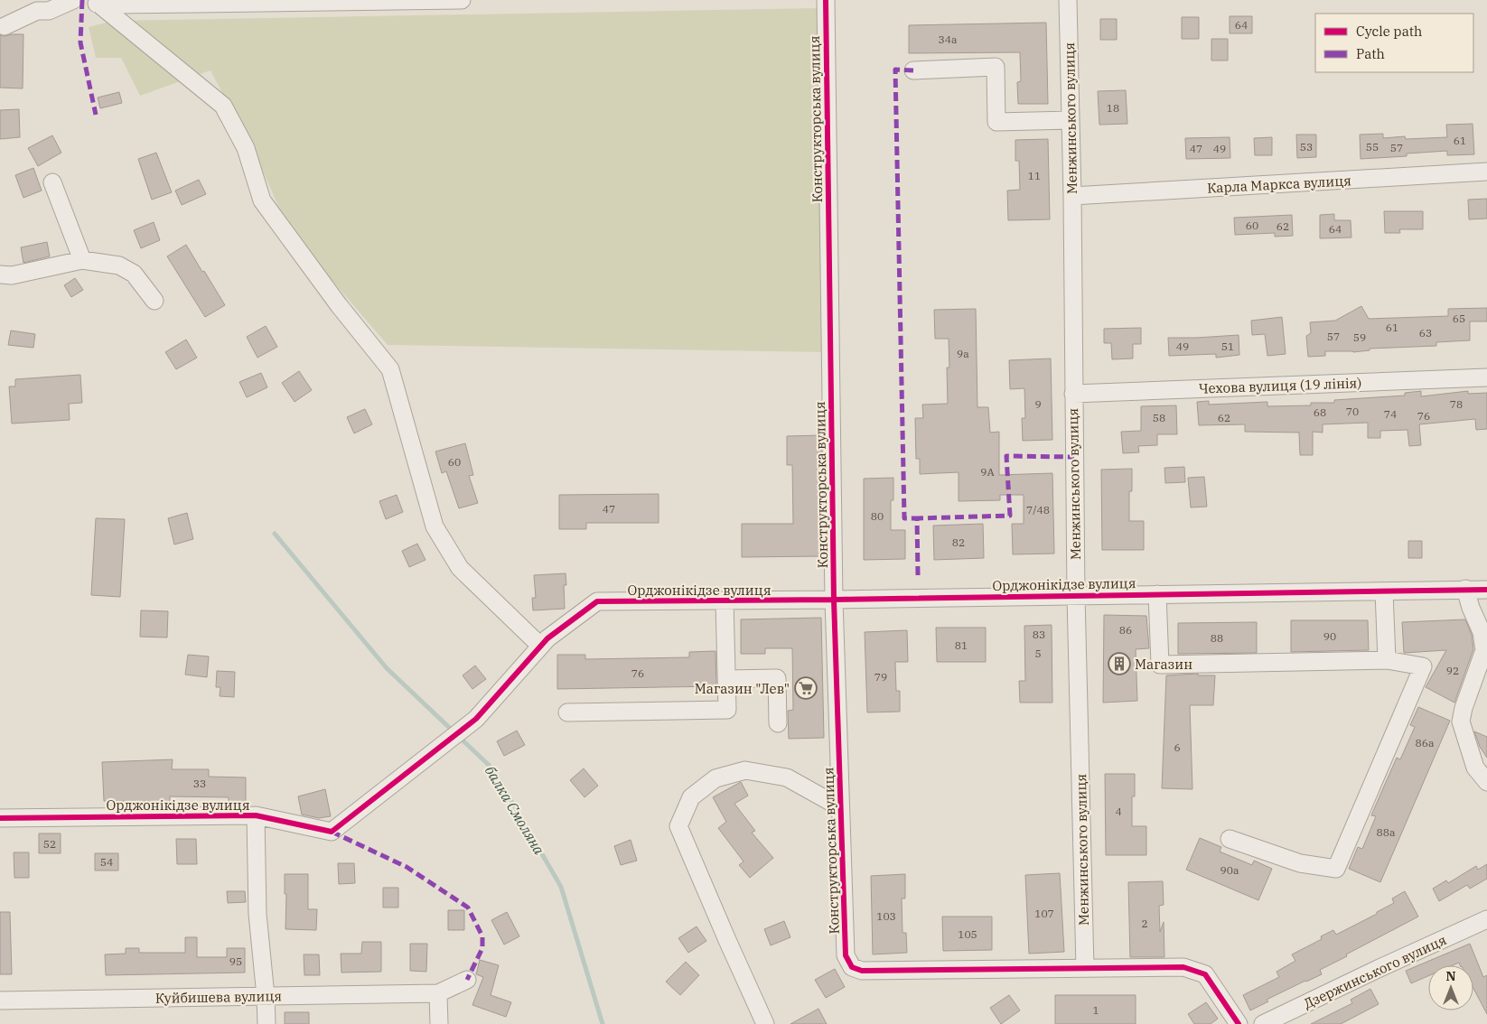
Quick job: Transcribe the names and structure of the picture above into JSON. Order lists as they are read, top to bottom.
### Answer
{
  "streets": {
    "street": [
      "Менжинського вулиця",
      "Конструкторська вулиця",
      "Карла Маркса вулиця",
      "Чехова вулиця (19 лiнiя)",
      "Орджонікідзе вулиця",
      "Дзержинського вулиця",
      "Куйбишева вулиця"
    ]
  },
  "crossings": [
    ["Менжинського вулиця", "Конструкторська вулиця"],
    ["Менжинського вулиця", "Карла Маркса вулиця"],
    ["Менжинського вулиця", "Чехова вулиця (19 лiнiя)"],
    ["Менжинського вулиця", "Орджонікідзе вулиця"],
    ["Конструкторська вулиця", "Орджонікідзе вулиця"]
  ],
  "water": ["балка Смоляна"],
  "places": {
    "building": ["Магазин"],
    "supermarket": ["Магазин \"Лев\""]
  },
  "house_numbers": [
    "64",
    "34а",
    "18",
    "61",
    "53",
    "55",
    "57",
    "47",
    "49",
    "11",
    "60",
    "62",
    "64",
    "65",
    "61",
    "63",
    "57",
    "59",
    "49",
    "51",
    "9а",
    "9",
    "78",
    "70",
    "68",
    "74",
    "76",
    "58",
    "62",
    "60",
    "9А",
    "47",
    "7/48",
    "80",
    "82",
    "86",
    "83",
    "90",
    "88",
    "81",
    "5",
    "92",
    "76",
    "79",
    "86а",
    "6",
    "33",
    "4",
    "88а",
    "52",
    "54",
    "90а",
    "107",
    "103",
    "2",
    "105",
    "95",
    "1"
  ],
  "legend": ["Cycle path", "Path"],
  "north": "top"
}
